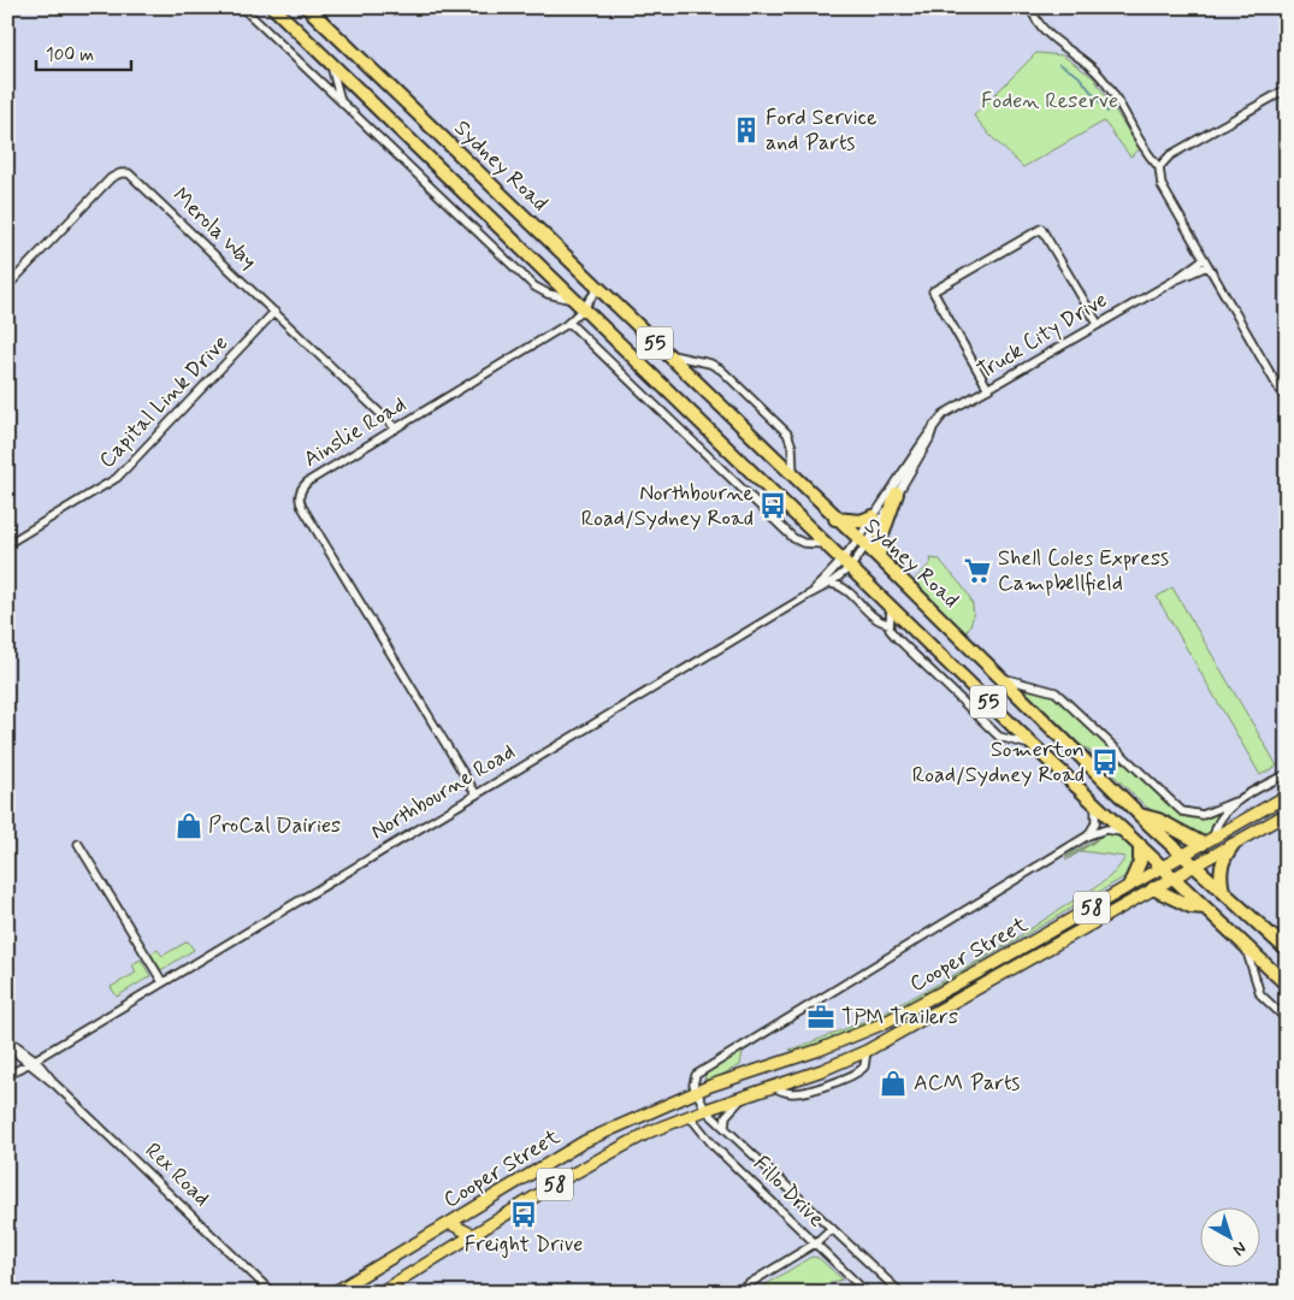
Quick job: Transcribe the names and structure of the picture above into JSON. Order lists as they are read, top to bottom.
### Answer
{
  "streets": {
    "highway": ["Sydney Road", "55"],
    "main road": ["58", "Cooper Street"],
    "street": [
      "Merola Way",
      "Truck City Drive",
      "Capital Link Drive",
      "Ainslie Road",
      "Northbourne Road",
      "Rex Road",
      "Fillo Drive"
    ]
  },
  "crossings": [
    ["Sydney Road", "Truck City Drive"],
    ["Sydney Road", "55"],
    ["Sydney Road", "Ainslie Road"],
    ["Sydney Road", "Northbourne Road"],
    ["Sydney Road", "58"],
    ["Sydney Road", "Cooper Street"],
    ["Merola Way", "Capital Link Drive"],
    ["Merola Way", "Ainslie Road"],
    ["Truck City Drive", "Northbourne Road"],
    ["55", "58"],
    ["55", "Cooper Street"],
    ["Ainslie Road", "Northbourne Road"],
    ["Northbourne Road", "Rex Road"],
    ["58", "Cooper Street"],
    ["Cooper Street", "Fillo Drive"]
  ],
  "parks": ["Foden Reserve"],
  "places": {
    "building": ["Ford Service and Parts"],
    "bus stop": ["Northbourne Road/Sydney Road", "Somerton Road/Sydney Road", "Freight Drive"],
    "supermarket": ["Shell Coles Express Campbellfield"],
    "shop": ["ProCal Dairies", "ACM Parts"],
    "office": ["TPM Trailers"]
  },
  "scale_bar": "100 m",
  "north": "bottom right"
}
